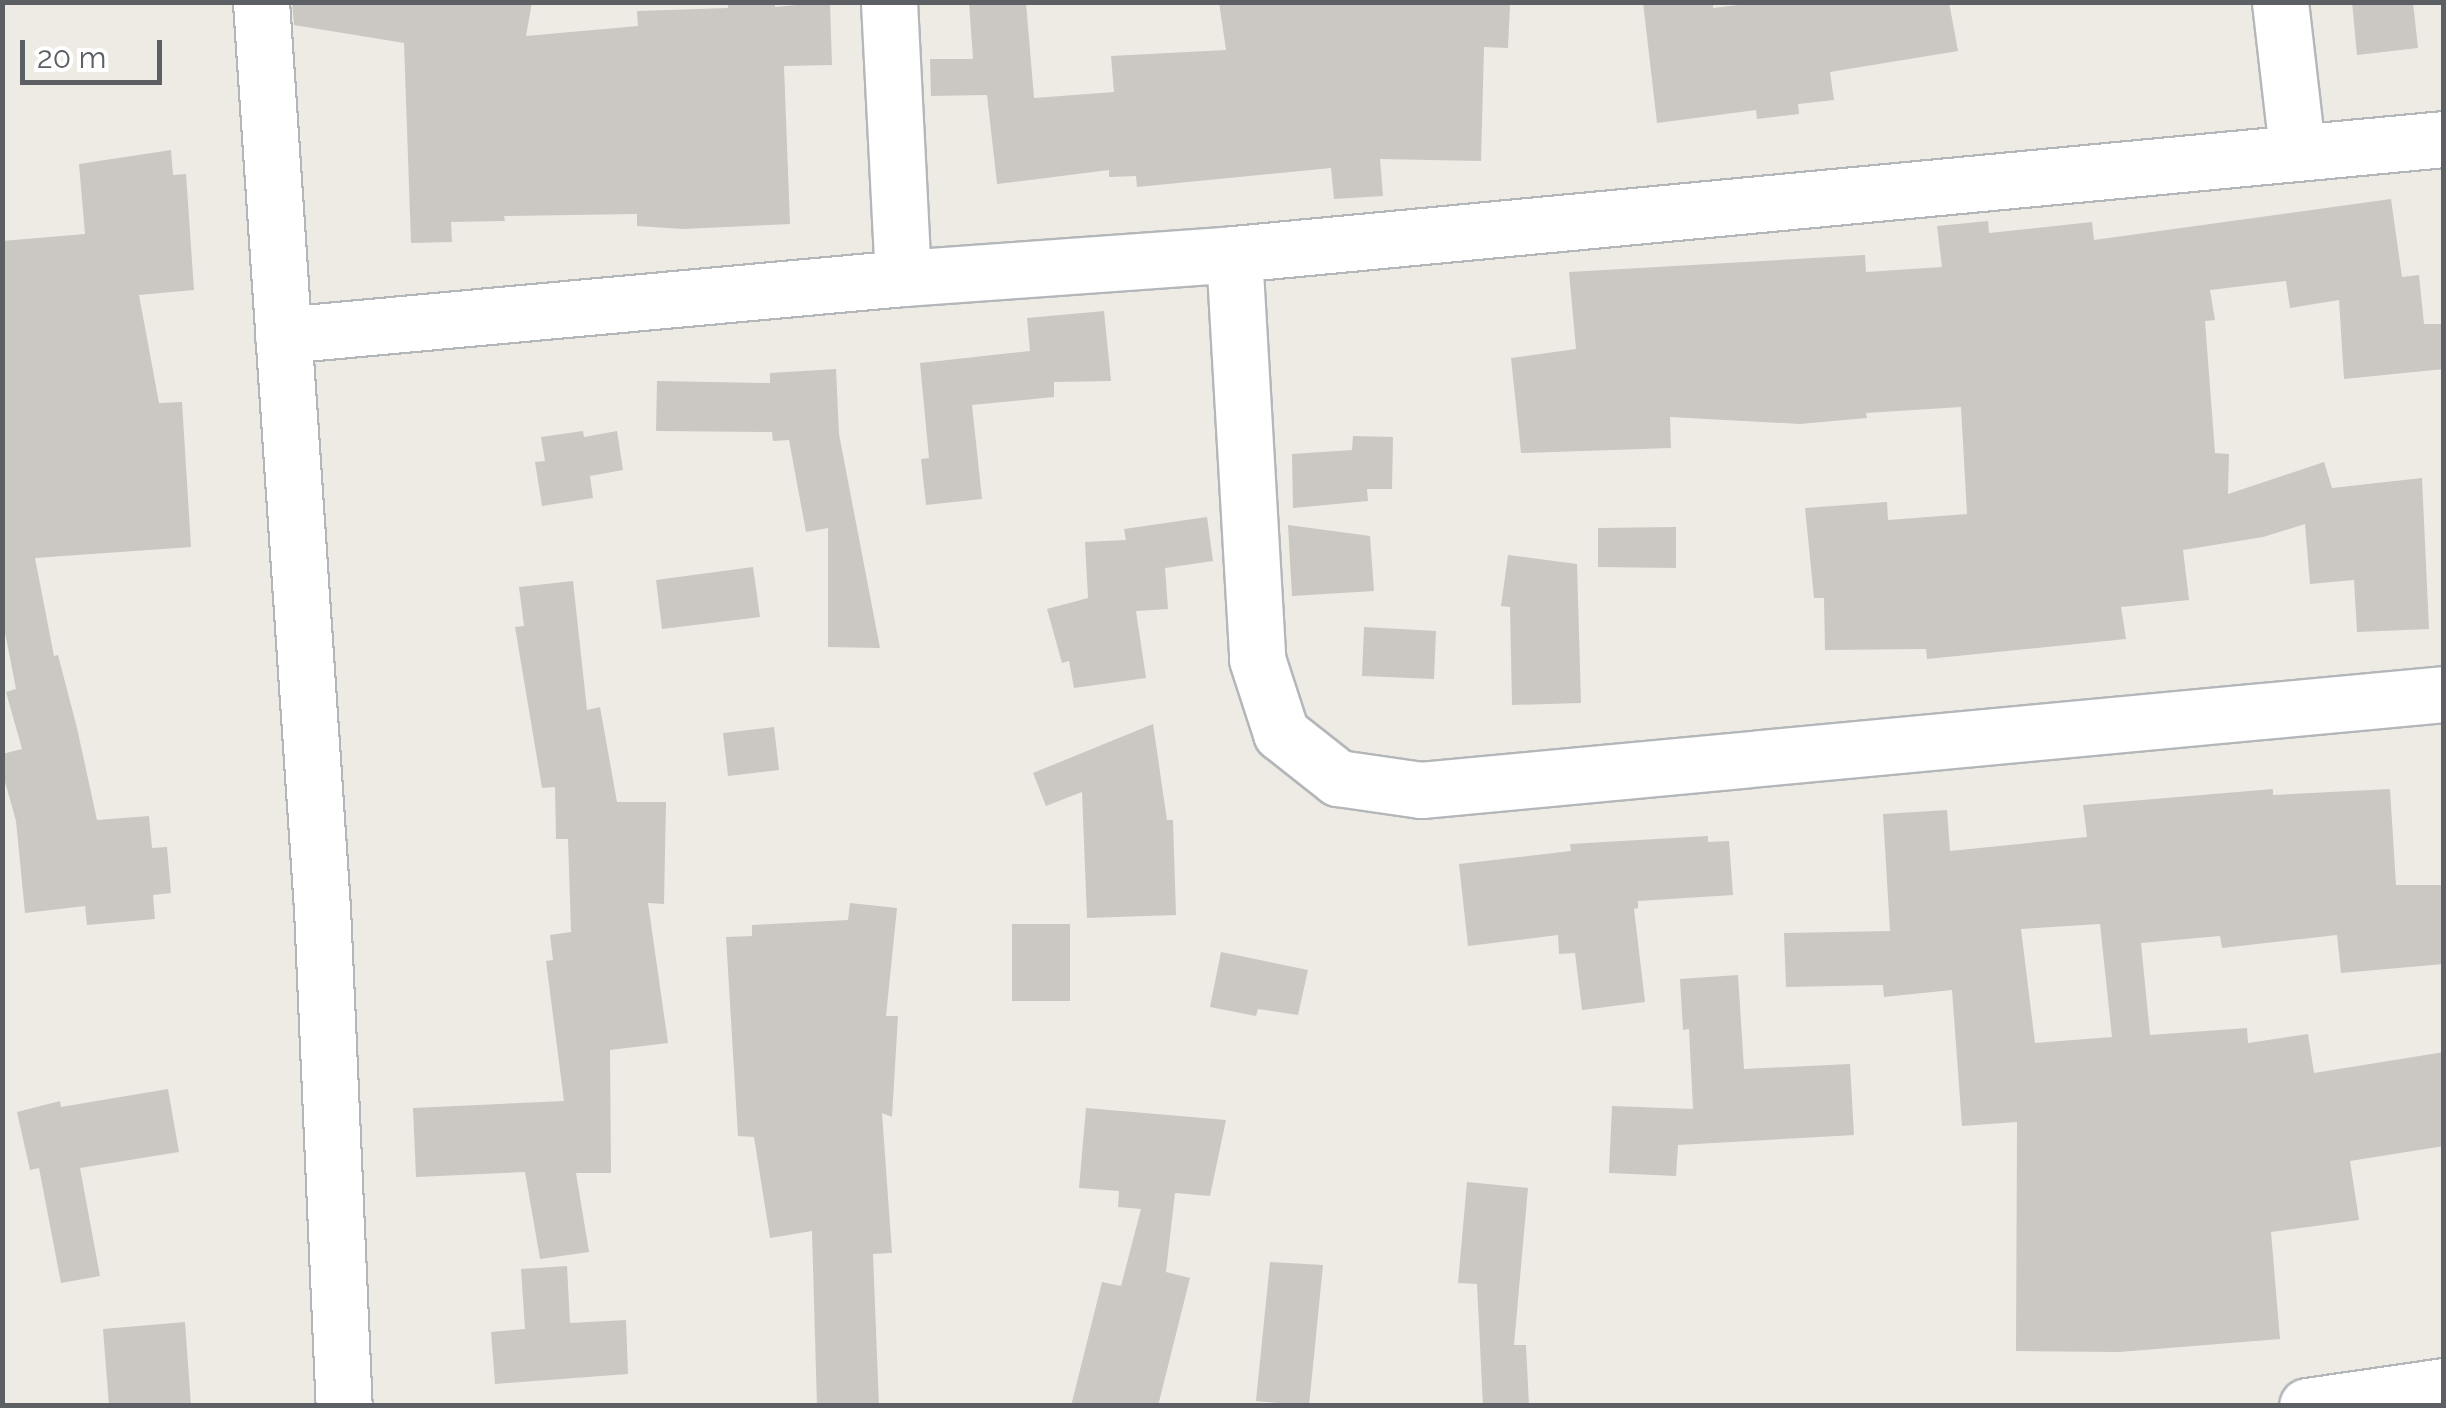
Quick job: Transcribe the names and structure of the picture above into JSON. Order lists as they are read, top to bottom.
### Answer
{
  "scale_bar": "20 m"
}
